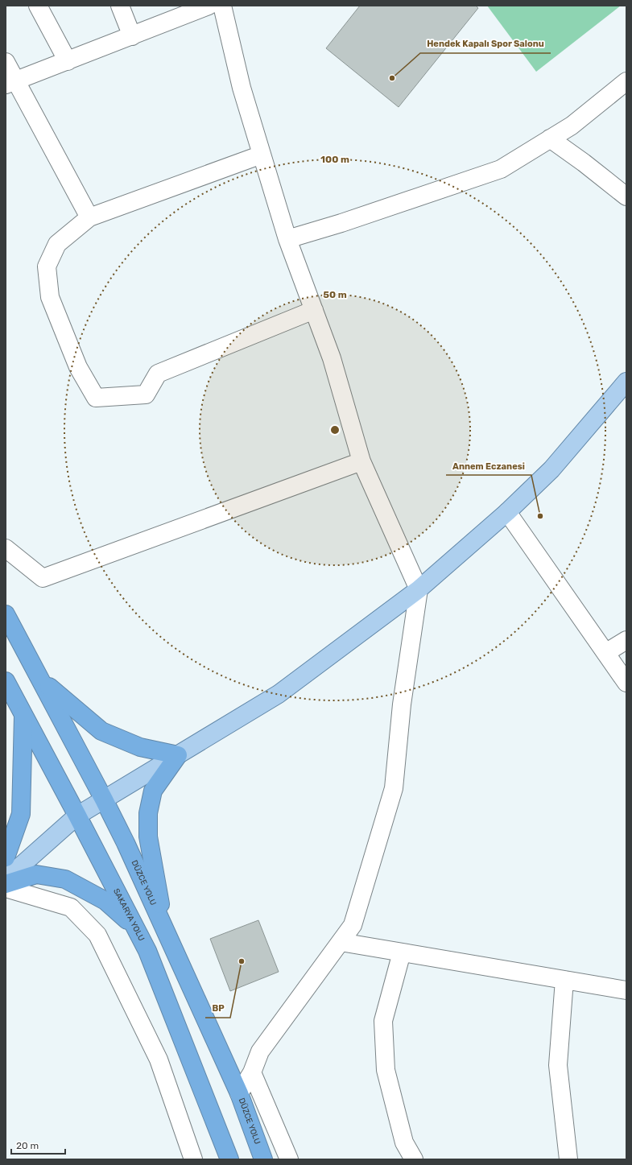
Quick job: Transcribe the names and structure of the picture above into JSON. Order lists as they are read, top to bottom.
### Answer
{
  "streets": {
    "highway": ["DÜZCE YOLU", "SAKARYA YOLU"]
  },
  "places": ["Hendek Kapalı Spor Salonu", "Annem Eczanesi", "BP"],
  "scale_bar": "20 m",
  "rings": ["100 m", "50 m"]
}
